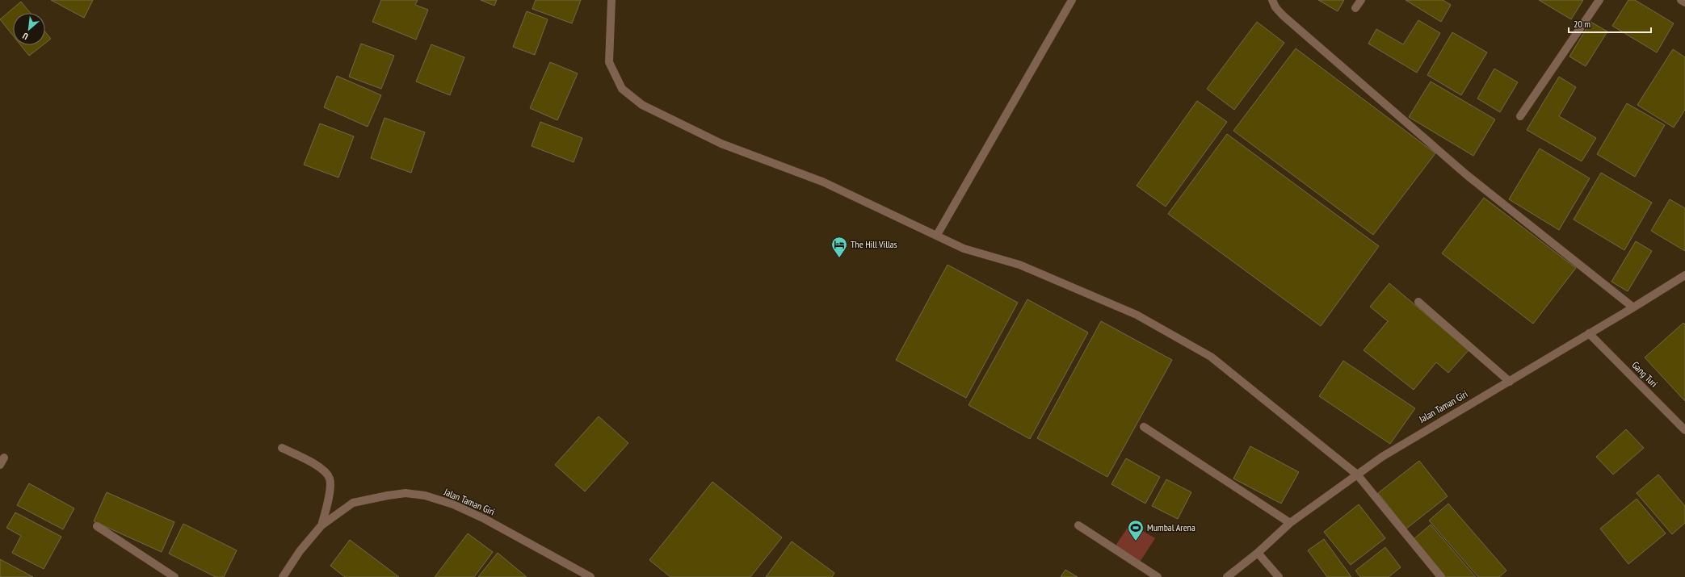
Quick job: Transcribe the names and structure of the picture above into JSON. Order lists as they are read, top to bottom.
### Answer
{
  "streets": {
    "street": ["Gang Turi", "Jalan Taman Giri"]
  },
  "crossings": [
    ["Gang Turi", "Jalan Taman Giri"]
  ],
  "places": {
    "hotel": ["The Hill Villas"],
    "sports": ["Mumbal Arena"]
  },
  "scale_bar": "20 m",
  "north": "bottom left"
}
